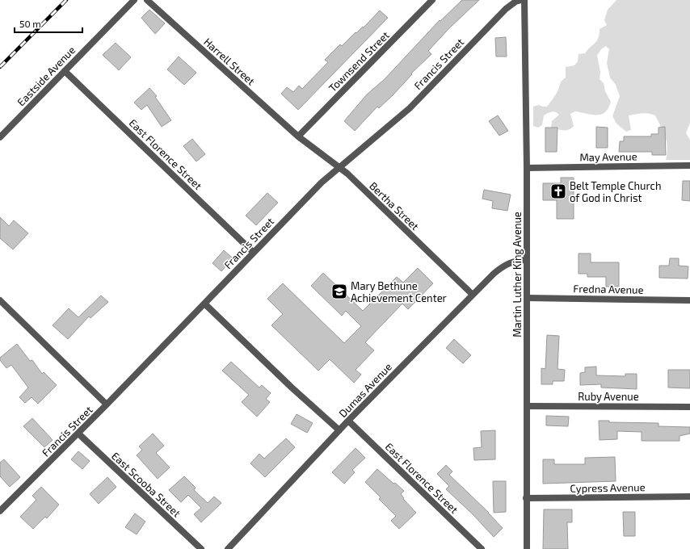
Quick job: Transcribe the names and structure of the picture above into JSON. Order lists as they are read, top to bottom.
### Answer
{
  "streets": {
    "street": [
      "Harrell Street",
      "Townsend Street",
      "Francis Street",
      "Eastside Avenue",
      "East Florence Street",
      "May Avenue",
      "Bertha Street",
      "Martin Luther King Avenue",
      "Fredna Avenue",
      "Dumas Avenue",
      "Ruby Avenue",
      "East Scooba Street",
      "Cypress Avenue"
    ]
  },
  "crossings": [
    ["Harrell Street", "Townsend Street"],
    ["Harrell Street", "Bertha Street"],
    ["Townsend Street", "Bertha Street"],
    ["Francis Street", "East Florence Street"],
    ["Francis Street", "Bertha Street"],
    ["Francis Street", "East Scooba Street"],
    ["Eastside Avenue", "East Florence Street"],
    ["East Florence Street", "Dumas Avenue"],
    ["May Avenue", "Martin Luther King Avenue"],
    ["Bertha Street", "Dumas Avenue"],
    ["Martin Luther King Avenue", "Fredna Avenue"],
    ["Martin Luther King Avenue", "Dumas Avenue"],
    ["Martin Luther King Avenue", "Ruby Avenue"],
    ["Martin Luther King Avenue", "Cypress Avenue"]
  ],
  "places": {
    "church": ["Belt Temple Church of God in Christ"],
    "school or university": ["Mary Bethune Achievement Center"]
  },
  "scale_bar": "50 m"
}
